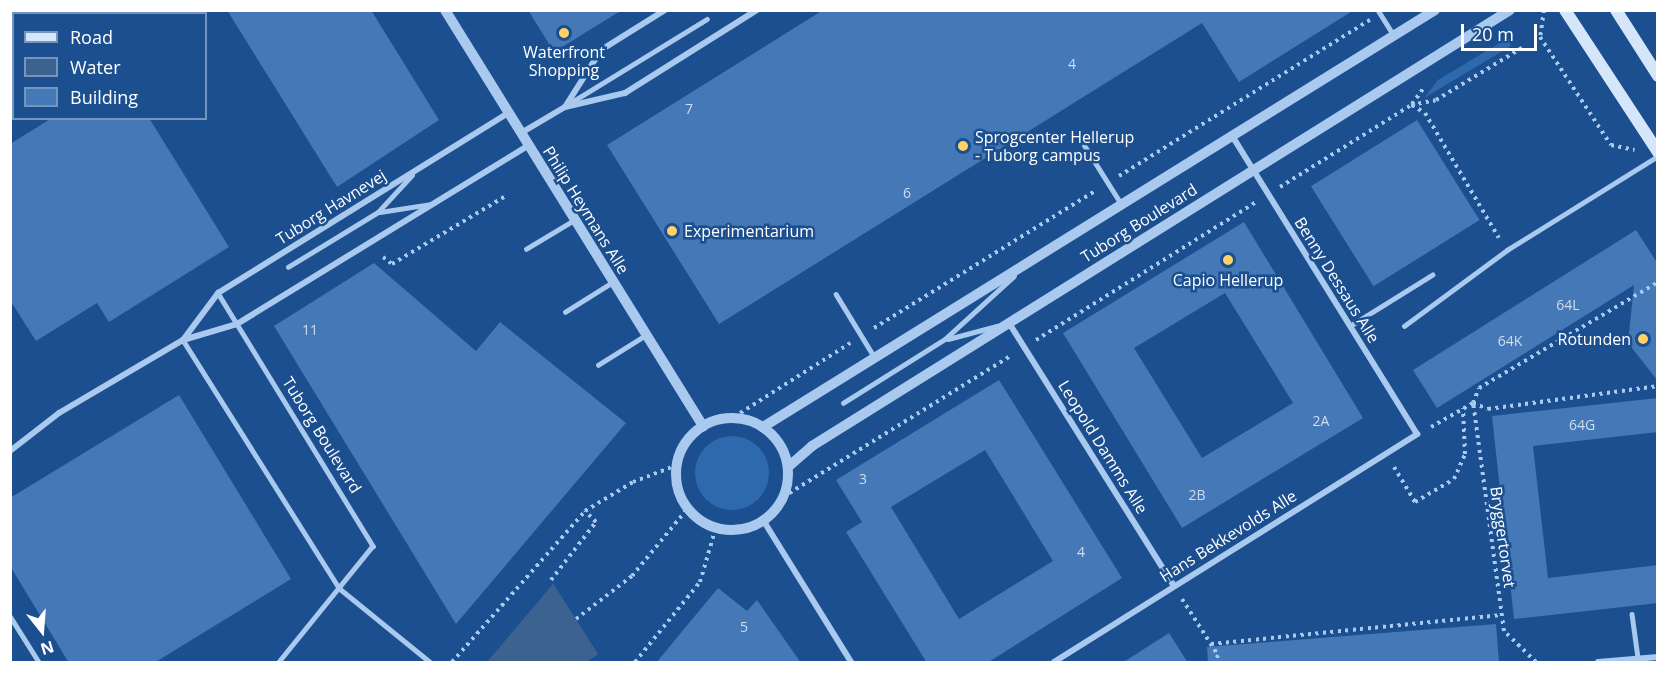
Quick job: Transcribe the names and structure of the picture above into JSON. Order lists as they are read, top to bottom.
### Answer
{
  "streets": {
    "street": [
      "Tuborg Havnevej",
      "Philip Heymans Alle",
      "Tuborg Boulevard",
      "Benny Dessaus Alle",
      "Leopold Damms Alle",
      "Hans Bekkevolds Alle"
    ],
    "path": ["Bryggertorvet"]
  },
  "crossings": [
    ["Tuborg Havnevej", "Philip Heymans Alle"],
    ["Tuborg Havnevej", "Tuborg Boulevard"],
    ["Philip Heymans Alle", "Tuborg Boulevard"],
    ["Tuborg Boulevard", "Benny Dessaus Alle"],
    ["Tuborg Boulevard", "Leopold Damms Alle"],
    ["Benny Dessaus Alle", "Hans Bekkevolds Alle"],
    ["Leopold Damms Alle", "Hans Bekkevolds Alle"]
  ],
  "places": [
    "Waterfront Shopping",
    "Sprogcenter Hellerup - Tuborg campus",
    "Experimentarium",
    "Capio Hellerup",
    "Rotunden"
  ],
  "house_numbers": [
    "4",
    "7",
    "6",
    "64L",
    "11",
    "64K",
    "2A",
    "64G",
    "3",
    "2B",
    "4",
    "5"
  ],
  "legend": ["Road", "Water", "Building"],
  "scale_bar": "20 m",
  "north": "bottom"
}
